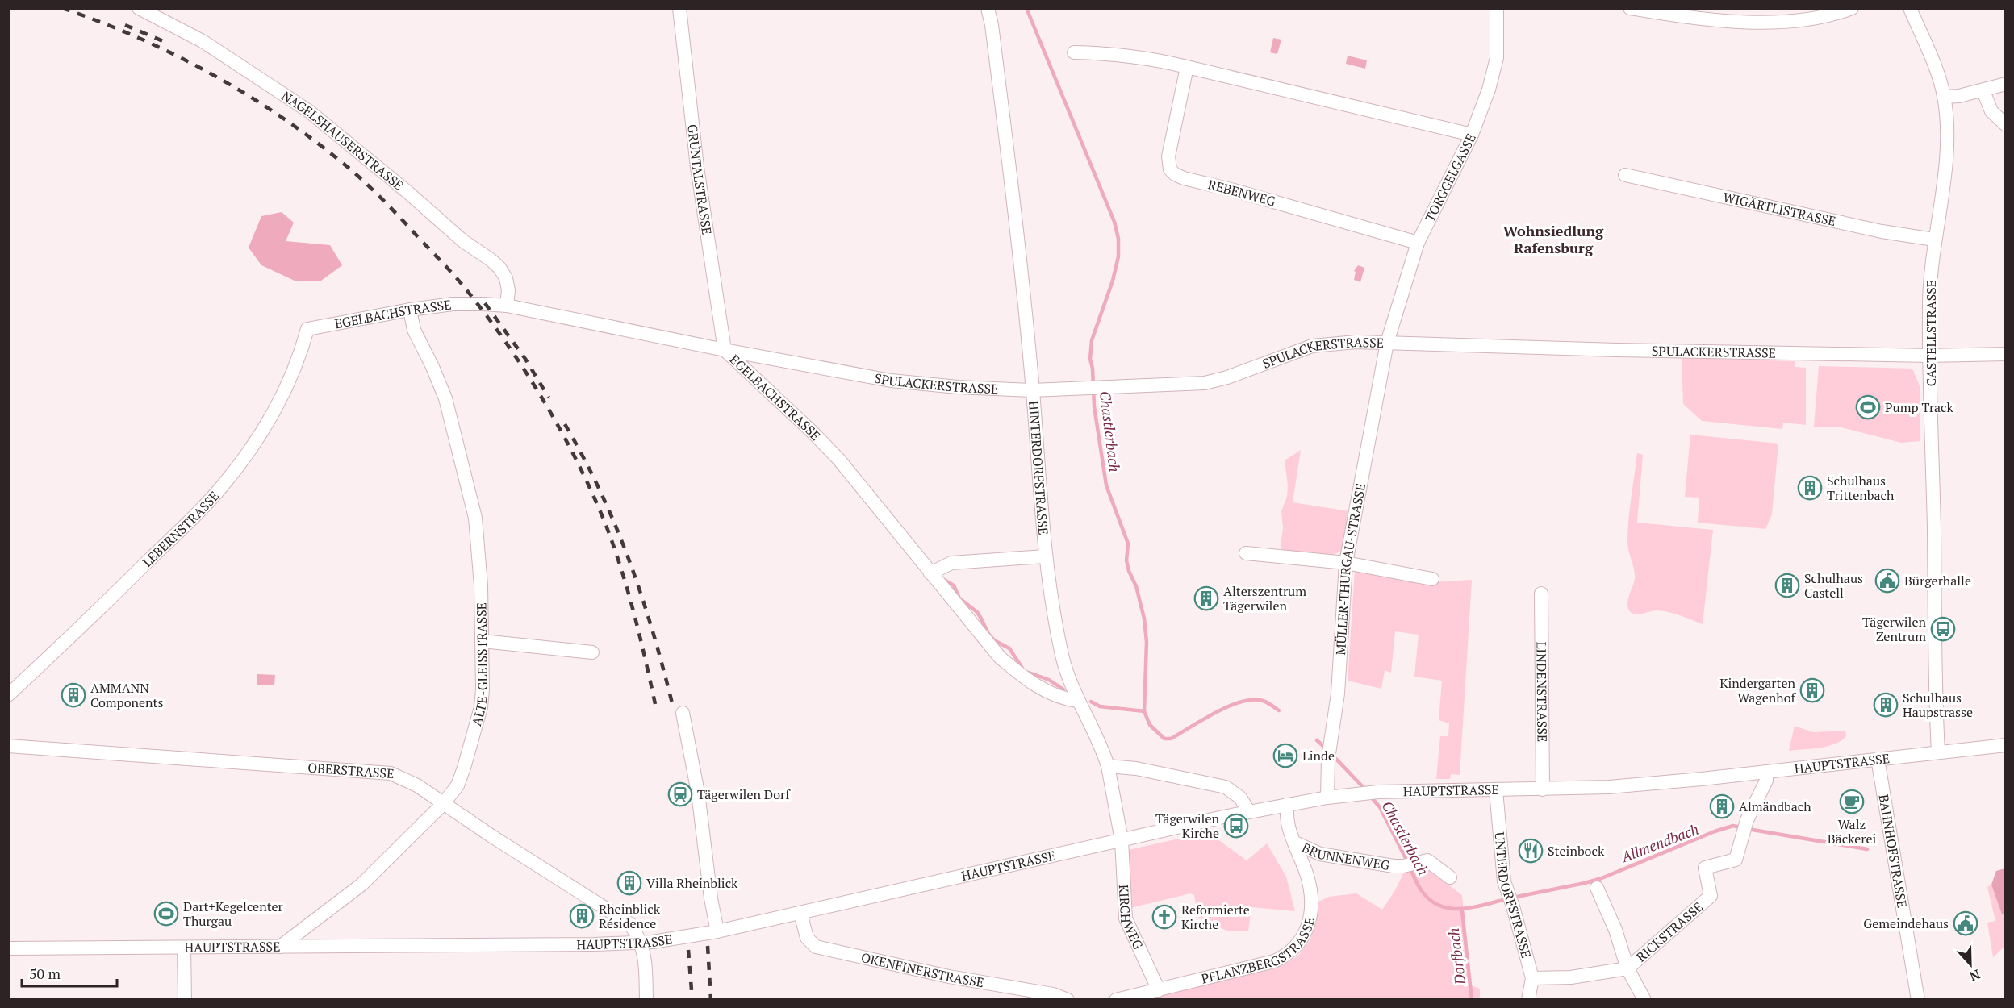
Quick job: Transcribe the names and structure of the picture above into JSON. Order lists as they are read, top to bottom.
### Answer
{
  "streets": {
    "street": [
      "NAGELSHAUSERSTRASSE",
      "TORGGELGASSE",
      "GRÜNTALSTRASSE",
      "REBENWEG",
      "WIGÄRTLISTRASSE",
      "EGELBACHSTRASSE",
      "CASTELLSTRASSE",
      "SPULACKERSTRASSE",
      "HINTERDORFSTRASSE",
      "LEBERNSTRASSE",
      "MÜLLER-THURGAU-STRASSE",
      "ALTE-GLEISSTRASSE",
      "LINDENSTRASSE",
      "HAUPTSTRASSE",
      "OBERSTRASSE",
      "BAHNHOFSTRASSE",
      "BRUNNENWEG",
      "UNTERDORFSTRASSE",
      "KIRCHWEG",
      "RICKSTRASSE",
      "PFLANZBERGSTRASSE",
      "OKENFINERSTRASSE"
    ]
  },
  "crossings": [
    ["NAGELSHAUSERSTRASSE", "EGELBACHSTRASSE"],
    ["TORGGELGASSE", "REBENWEG"],
    ["TORGGELGASSE", "SPULACKERSTRASSE"],
    ["TORGGELGASSE", "MÜLLER-THURGAU-STRASSE"],
    ["GRÜNTALSTRASSE", "EGELBACHSTRASSE"],
    ["GRÜNTALSTRASSE", "SPULACKERSTRASSE"],
    ["WIGÄRTLISTRASSE", "CASTELLSTRASSE"],
    ["EGELBACHSTRASSE", "SPULACKERSTRASSE"],
    ["EGELBACHSTRASSE", "HINTERDORFSTRASSE"],
    ["EGELBACHSTRASSE", "LEBERNSTRASSE"],
    ["EGELBACHSTRASSE", "ALTE-GLEISSTRASSE"],
    ["CASTELLSTRASSE", "SPULACKERSTRASSE"],
    ["CASTELLSTRASSE", "HAUPTSTRASSE"],
    ["SPULACKERSTRASSE", "HINTERDORFSTRASSE"],
    ["SPULACKERSTRASSE", "MÜLLER-THURGAU-STRASSE"],
    ["HINTERDORFSTRASSE", "KIRCHWEG"],
    ["MÜLLER-THURGAU-STRASSE", "HAUPTSTRASSE"],
    ["ALTE-GLEISSTRASSE", "HAUPTSTRASSE"],
    ["ALTE-GLEISSTRASSE", "OBERSTRASSE"],
    ["LINDENSTRASSE", "HAUPTSTRASSE"],
    ["HAUPTSTRASSE", "OBERSTRASSE"],
    ["HAUPTSTRASSE", "BAHNHOFSTRASSE"],
    ["HAUPTSTRASSE", "UNTERDORFSTRASSE"],
    ["HAUPTSTRASSE", "KIRCHWEG"],
    ["HAUPTSTRASSE", "RICKSTRASSE"],
    ["HAUPTSTRASSE", "PFLANZBERGSTRASSE"],
    ["HAUPTSTRASSE", "OKENFINERSTRASSE"],
    ["BRUNNENWEG", "PFLANZBERGSTRASSE"],
    ["UNTERDORFSTRASSE", "RICKSTRASSE"],
    ["KIRCHWEG", "PFLANZBERGSTRASSE"]
  ],
  "districts": ["Wohnsiedlung Rafensburg"],
  "water": ["Chastlerbach", "Allmendbach", "Dorfbach"],
  "places": {
    "sports": ["Pump Track", "Dart+Kegelcenter Thurgau"],
    "building": [
      "Schulhaus Trittenbach",
      "Schulhaus Castell",
      "Alterszentrum Tägerwilen",
      "Kindergarten Wagenhof",
      "AMMANN Components",
      "Schulhaus Haupstrasse",
      "Almändbach",
      "Villa Rheinblick",
      "Rheinblick Résidence"
    ],
    "public building": ["Bürgerhalle", "Gemeindehaus"],
    "bus stop": ["Tägerwilen Zentrum", "Tägerwilen Kirche"],
    "hotel": ["Linde"],
    "station": ["Tägerwilen Dorf"],
    "cafe": ["Walz Bäckerei"],
    "restaurant": ["Steinbock"],
    "church": ["Reformierte Kirche"]
  },
  "scale_bar": "50 m",
  "north": "bottom"
}
